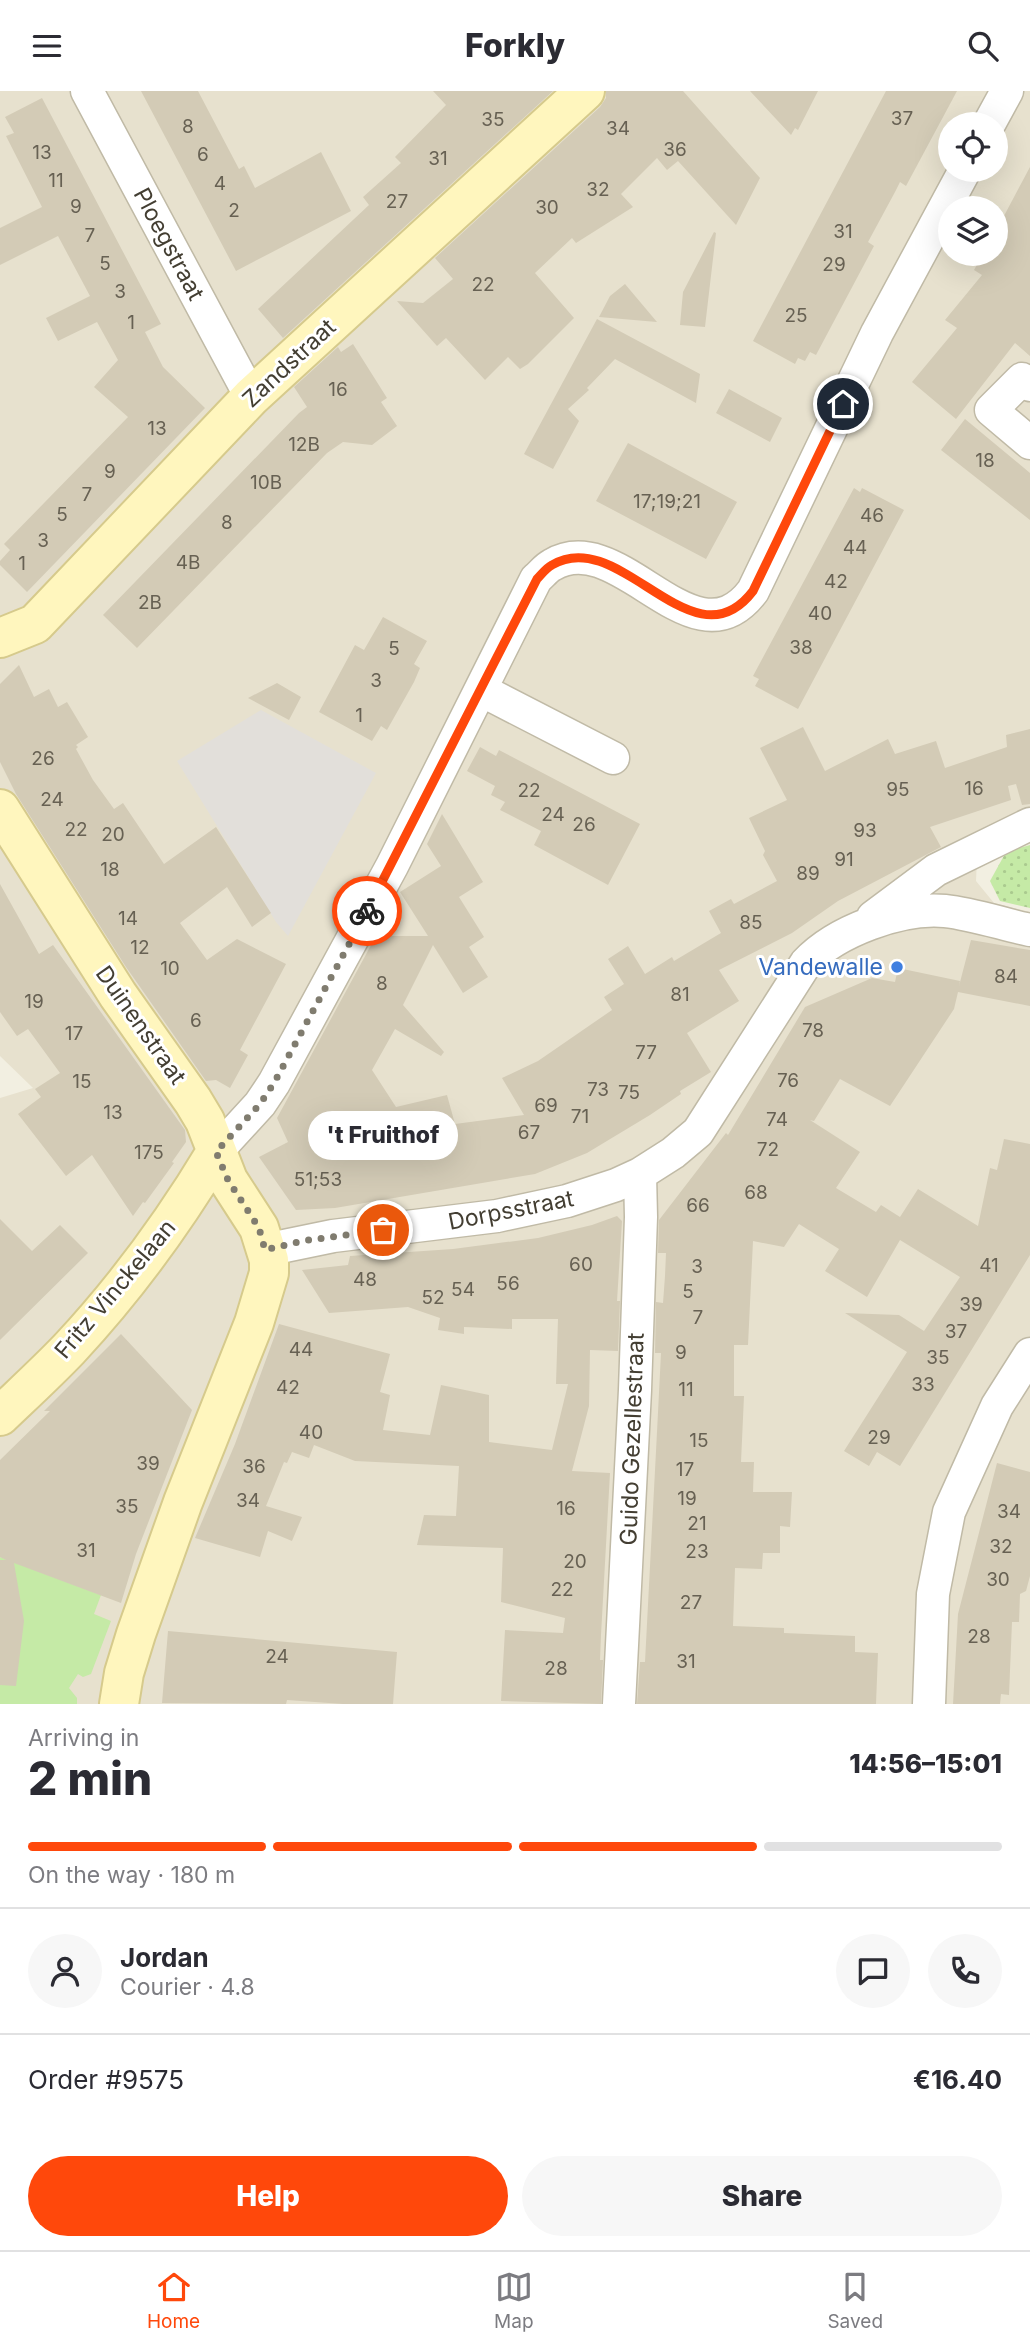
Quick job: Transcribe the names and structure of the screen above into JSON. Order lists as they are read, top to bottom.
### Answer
{
  "streets": {
    "street": [
      "Ploegstraat",
      "Zandstraat",
      "Duinenstraat",
      "Dorpsstraat",
      "Fritz Vinckelaan",
      "Guido Gezellestraat"
    ]
  },
  "crossings": [
    ["Ploegstraat", "Zandstraat"],
    ["Duinenstraat", "Dorpsstraat"],
    ["Duinenstraat", "Fritz Vinckelaan"],
    ["Dorpsstraat", "Guido Gezellestraat"]
  ],
  "places": ["Vandewalle", "'t Fruithof"],
  "house_numbers": [
    "37",
    "35",
    "8",
    "34",
    "36",
    "13",
    "6",
    "31",
    "11",
    "4",
    "32",
    "27",
    "9",
    "30",
    "2",
    "31",
    "7",
    "5",
    "29",
    "22",
    "3",
    "25",
    "1",
    "16",
    "13",
    "12B",
    "18",
    "9",
    "10B",
    "7",
    "17;19;21",
    "5",
    "46",
    "8",
    "3",
    "44",
    "4B",
    "1",
    "42",
    "2B",
    "40",
    "38",
    "5",
    "3",
    "1",
    "26",
    "16",
    "95",
    "22",
    "24",
    "24",
    "26",
    "22",
    "93",
    "20",
    "91",
    "18",
    "89",
    "14",
    "85",
    "12",
    "10",
    "84",
    "8",
    "81",
    "19",
    "6",
    "78",
    "17",
    "77",
    "76",
    "15",
    "73",
    "75",
    "69",
    "13",
    "71",
    "74",
    "67",
    "72",
    "175",
    "51;53",
    "68",
    "66",
    "60",
    "41",
    "3",
    "48",
    "56",
    "54",
    "5",
    "52",
    "39",
    "7",
    "37",
    "44",
    "9",
    "35",
    "33",
    "42",
    "11",
    "40",
    "29",
    "15",
    "39",
    "36",
    "17",
    "19",
    "34",
    "35",
    "16",
    "34",
    "21",
    "32",
    "31",
    "23",
    "20",
    "30",
    "22",
    "27",
    "28",
    "24",
    "31",
    "28"
  ],
  "page": {
    "header": "Forkly",
    "bubble": "'t Fruithof",
    "heading": ["2 min", "Arriving in", "14:56–15:01"],
    "panel": [
      "Jordan",
      "Courier · 4.8",
      "Order #9575",
      "€16.40"
    ],
    "bar": "On the way · 180 m",
    "buttons": ["Help", "Share"],
    "tabs": ["Home", "Map", "Saved"]
  }
}
